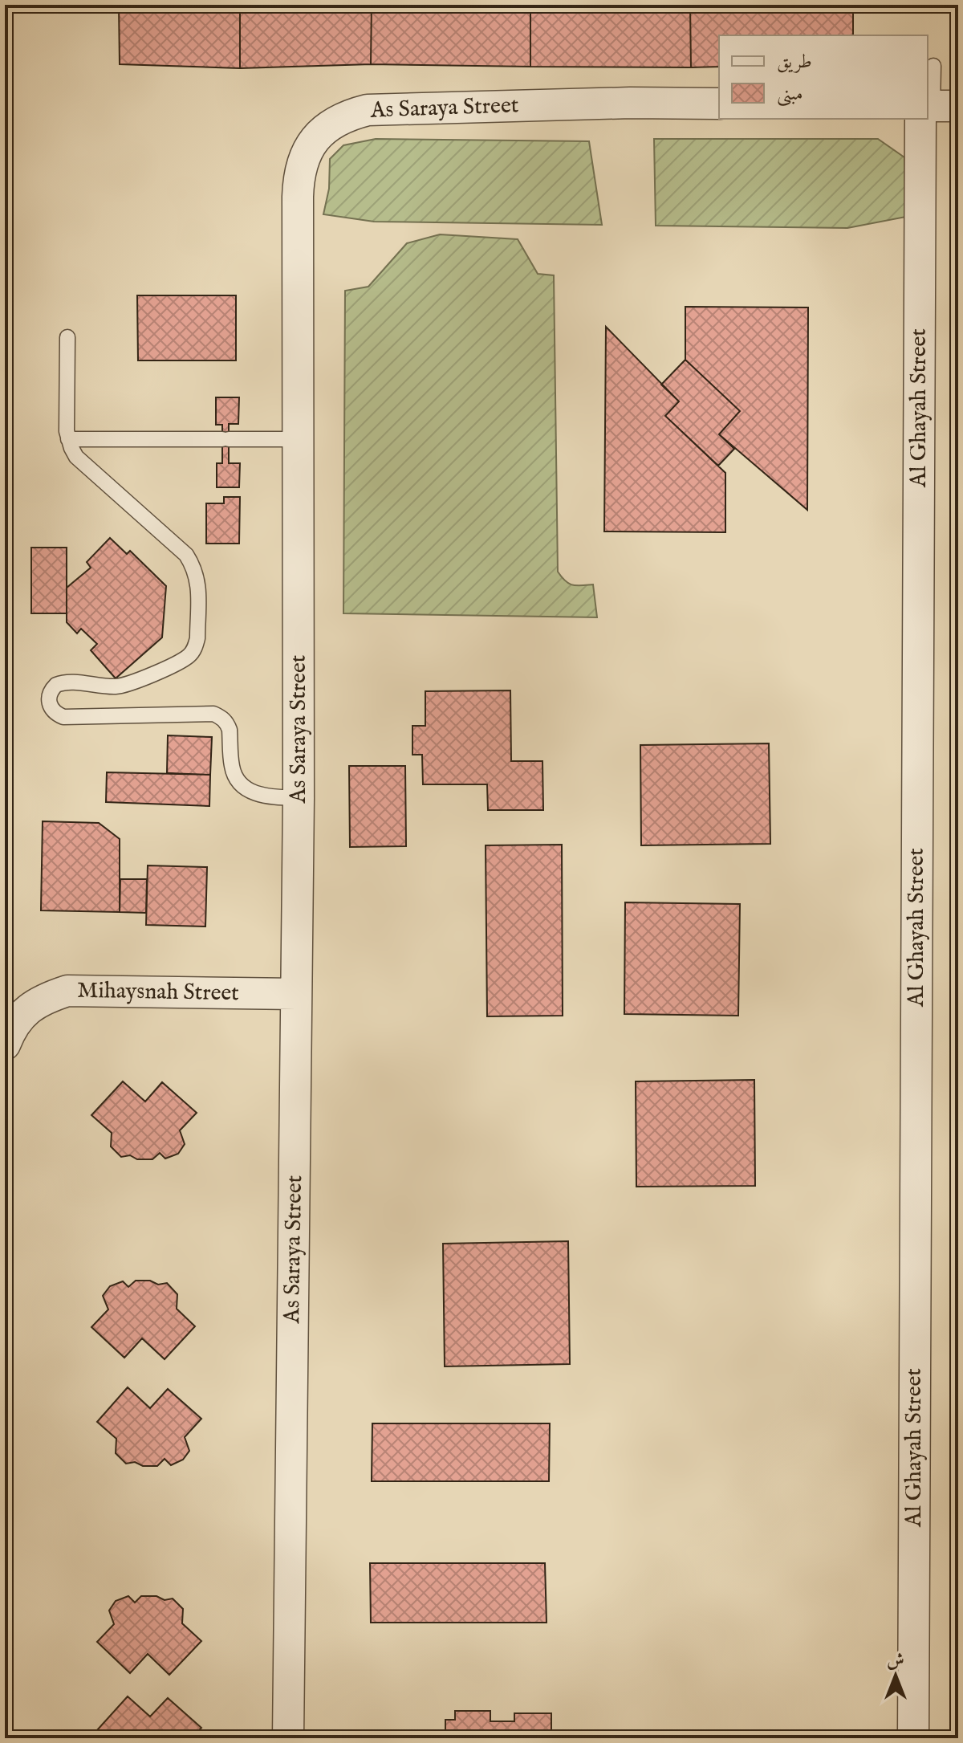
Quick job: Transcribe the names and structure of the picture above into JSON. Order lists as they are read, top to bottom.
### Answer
{
  "streets": {
    "street": ["As Saraya Street", "Al Ghayah Street", "Mihaysnah Street"]
  },
  "crossings": [
    ["As Saraya Street", "Mihaysnah Street"]
  ],
  "legend": ["طريق", "مبنى"],
  "north": "top"
}
